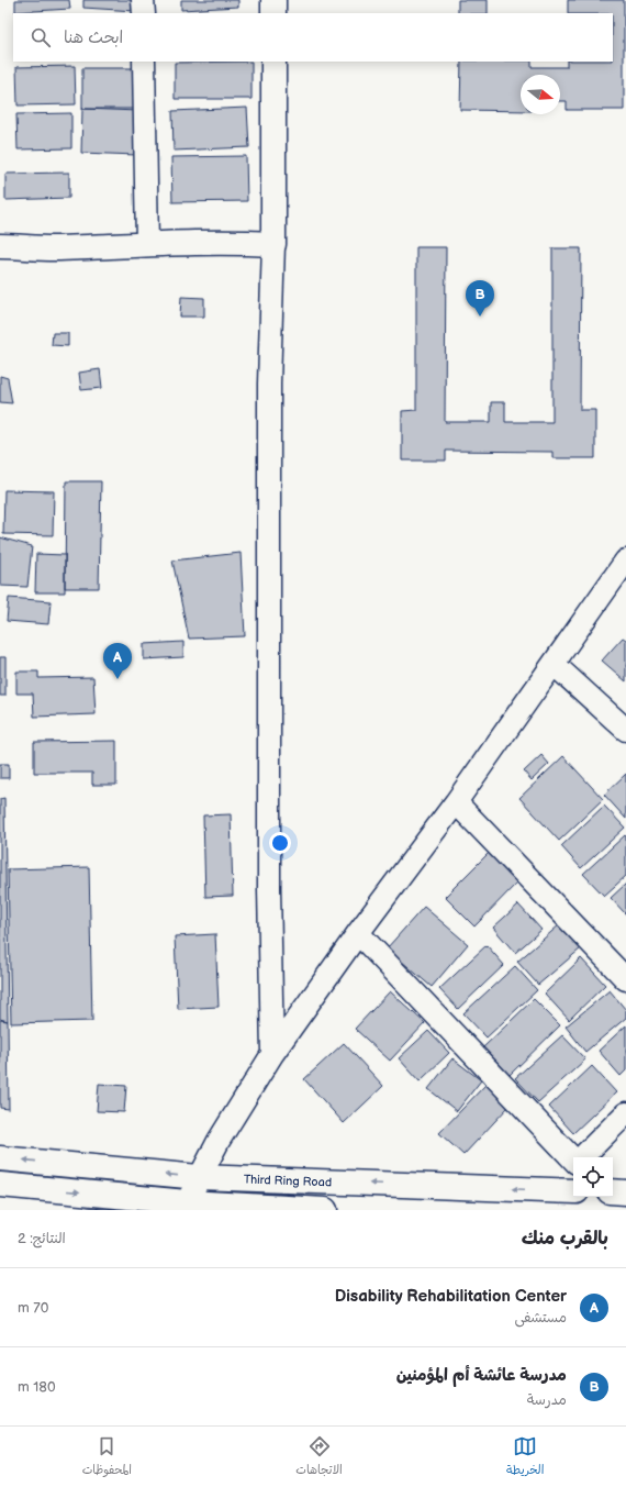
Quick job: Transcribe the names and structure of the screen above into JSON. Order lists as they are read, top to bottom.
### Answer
{
  "streets": {
    "main road": ["Third Ring Road"]
  },
  "north": "right",
  "page": {
    "search": "ابحث هنا",
    "pins": ["B", "A"],
    "heading": ["بالقرب منك", "النتائج: 2"],
    "list": [
      {
        "mark": "A",
        "name": "Disability Rehabilitation Center",
        "note": "مستشفى",
        "value": "70 m"
      },
      {
        "mark": "B",
        "name": "مدرسة عائشة أم المؤمنين",
        "note": "مدرسة",
        "value": "180 m"
      }
    ],
    "nav": ["الخريطة", "الاتجاهات", "المحفوظات"]
  }
}
